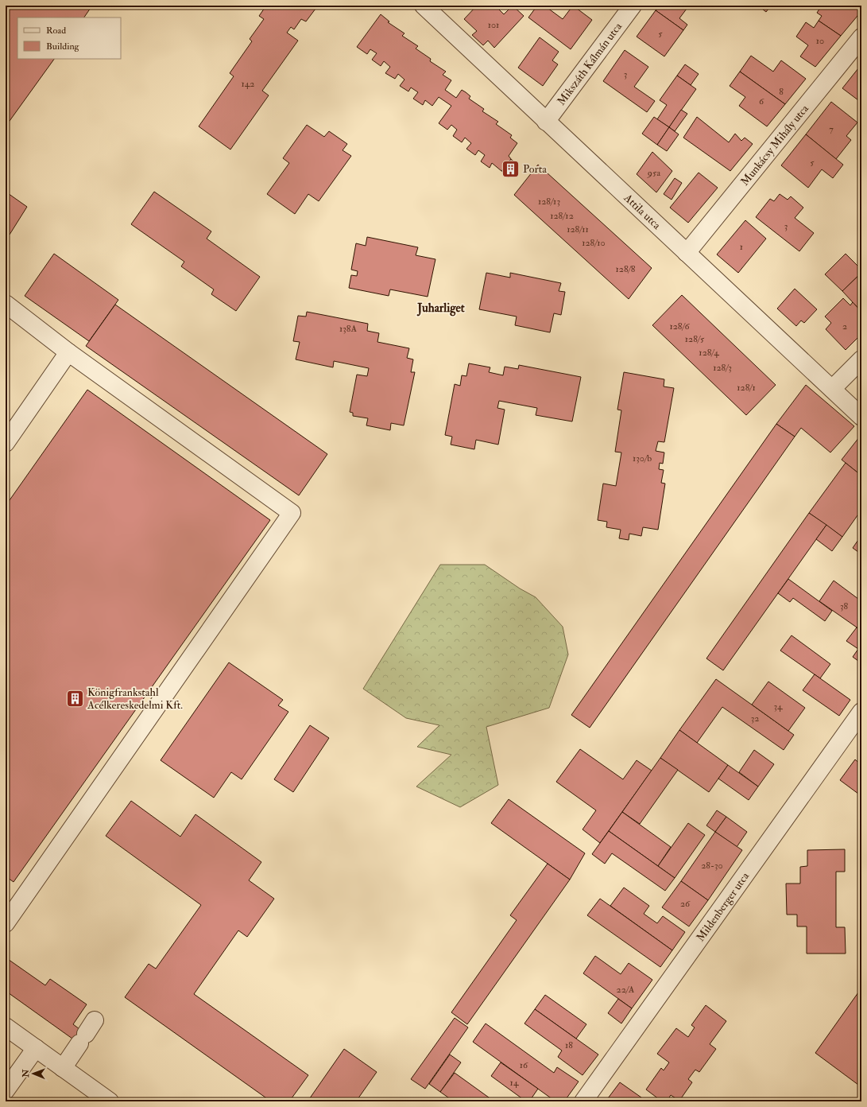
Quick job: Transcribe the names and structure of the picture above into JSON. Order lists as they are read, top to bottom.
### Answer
{
  "streets": {
    "street": [
      "Mikszáth Kálmán utca",
      "Munkácsy Mihály utca",
      "Attila utca",
      "Mildenberger utca"
    ]
  },
  "crossings": [
    ["Mikszáth Kálmán utca", "Attila utca"],
    ["Munkácsy Mihály utca", "Attila utca"]
  ],
  "districts": ["Juharliget"],
  "places": {
    "building": ["Porta", "Königfrankstahl Acélkereskedelmi Kft."]
  },
  "house_numbers": [
    "101",
    "5",
    "10",
    "3",
    "142",
    "8",
    "6",
    "7",
    "5",
    "95a",
    "128/13",
    "128/12",
    "3",
    "128/11",
    "128/10",
    "1",
    "128/8",
    "128/6",
    "2",
    "138A",
    "128/5",
    "128/4",
    "128/3",
    "128/1",
    "130/b",
    "38",
    "34",
    "32",
    "28-30",
    "26",
    "22/A",
    "18",
    "16",
    "14"
  ],
  "legend": ["Road", "Building"],
  "north": "left"
}
